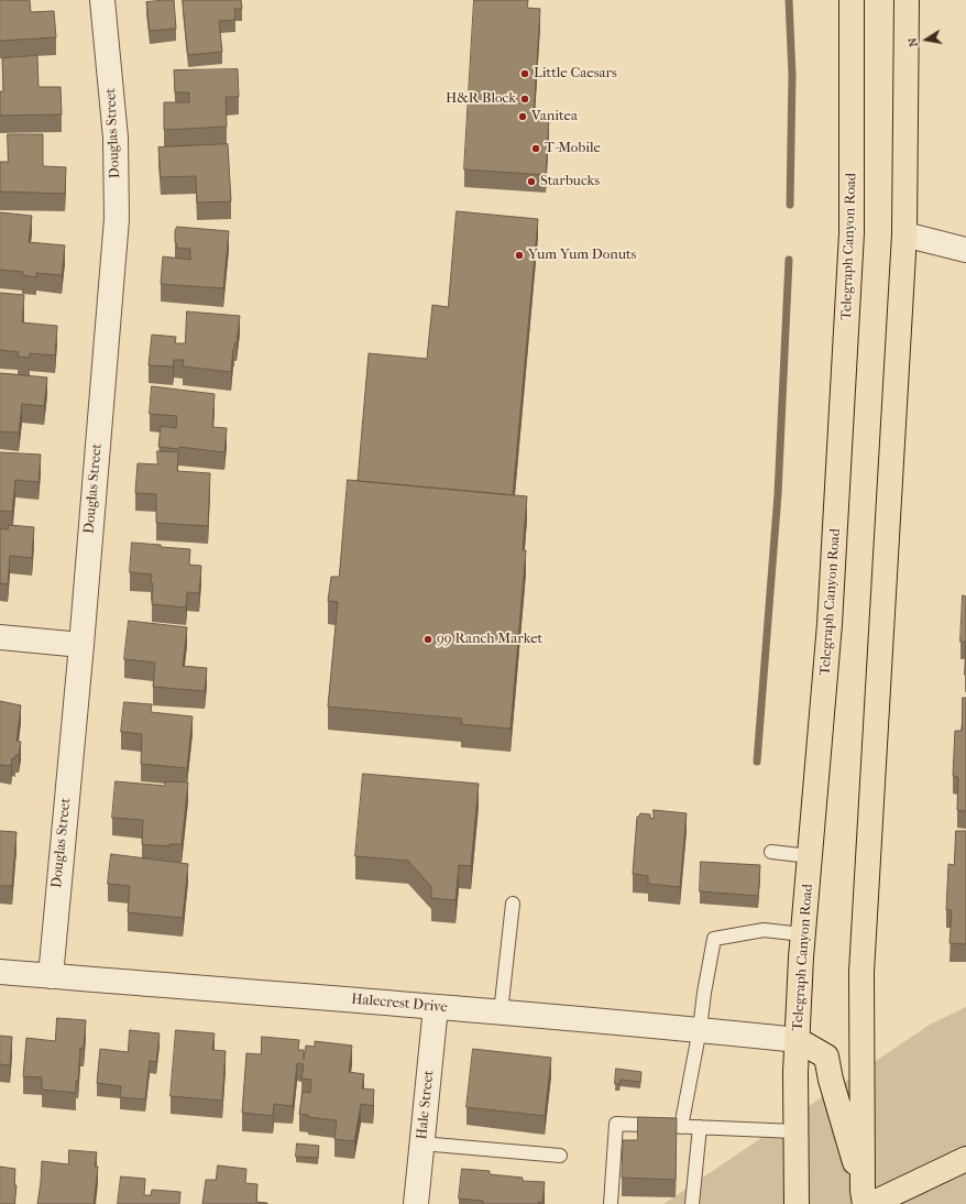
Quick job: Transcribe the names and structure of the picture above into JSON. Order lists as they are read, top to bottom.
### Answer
{
  "streets": {
    "main road": ["Telegraph Canyon Road"],
    "street": ["Douglas Street", "Halecrest Drive", "Hale Street"]
  },
  "crossings": [
    ["Douglas Street", "Halecrest Drive"],
    ["Telegraph Canyon Road", "Halecrest Drive"],
    ["Halecrest Drive", "Hale Street"]
  ],
  "places": [
    "Little Caesars",
    "H&R Block",
    "Vanitea",
    "T-Mobile",
    "Starbucks",
    "Yum Yum Donuts",
    "99 Ranch Market"
  ],
  "north": "left"
}
